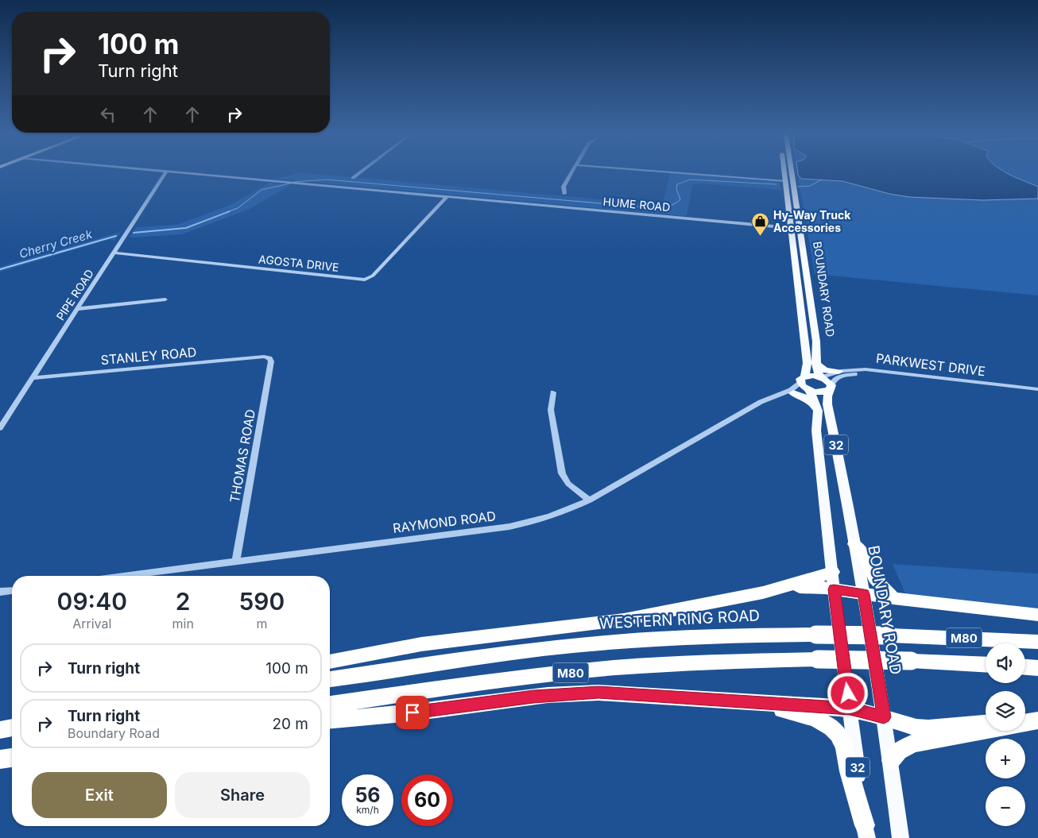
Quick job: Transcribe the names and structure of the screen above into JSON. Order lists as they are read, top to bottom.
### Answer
{
  "streets": {
    "highway": ["WESTERN RING ROAD", "M80"],
    "main road": ["BOUNDARY ROAD", "32"],
    "street": [
      "HUME ROAD",
      "AGOSTA DRIVE",
      "PIPE ROAD",
      "STANLEY ROAD",
      "PARKWEST DRIVE",
      "THOMAS ROAD",
      "RAYMOND ROAD"
    ]
  },
  "crossings": [
    ["HUME ROAD", "AGOSTA DRIVE"],
    ["HUME ROAD", "BOUNDARY ROAD"],
    ["AGOSTA DRIVE", "PIPE ROAD"],
    ["BOUNDARY ROAD", "PARKWEST DRIVE"],
    ["BOUNDARY ROAD", "32"],
    ["BOUNDARY ROAD", "RAYMOND ROAD"],
    ["PIPE ROAD", "STANLEY ROAD"],
    ["STANLEY ROAD", "THOMAS ROAD"],
    ["32", "RAYMOND ROAD"],
    ["THOMAS ROAD", "RAYMOND ROAD"]
  ],
  "water": ["Cherry Creek"],
  "places": {
    "shop": ["Hy-Way Truck Accessories"]
  },
  "page": {
    "turn": ["100 m", "Turn right"],
    "eta": [
      "09:40",
      "Arrival",
      "2",
      "min",
      "590",
      "m"
    ],
    "map_buttons": ["+", "−"],
    "list": [
      {
        "name": "Turn right",
        "value": "100 m"
      },
      {
        "name": "Turn right",
        "note": "Boundary Road",
        "value": "20 m"
      }
    ],
    "buttons": ["Exit", "Share"],
    "speed": "56 km/h",
    "limit": "60"
  }
}
